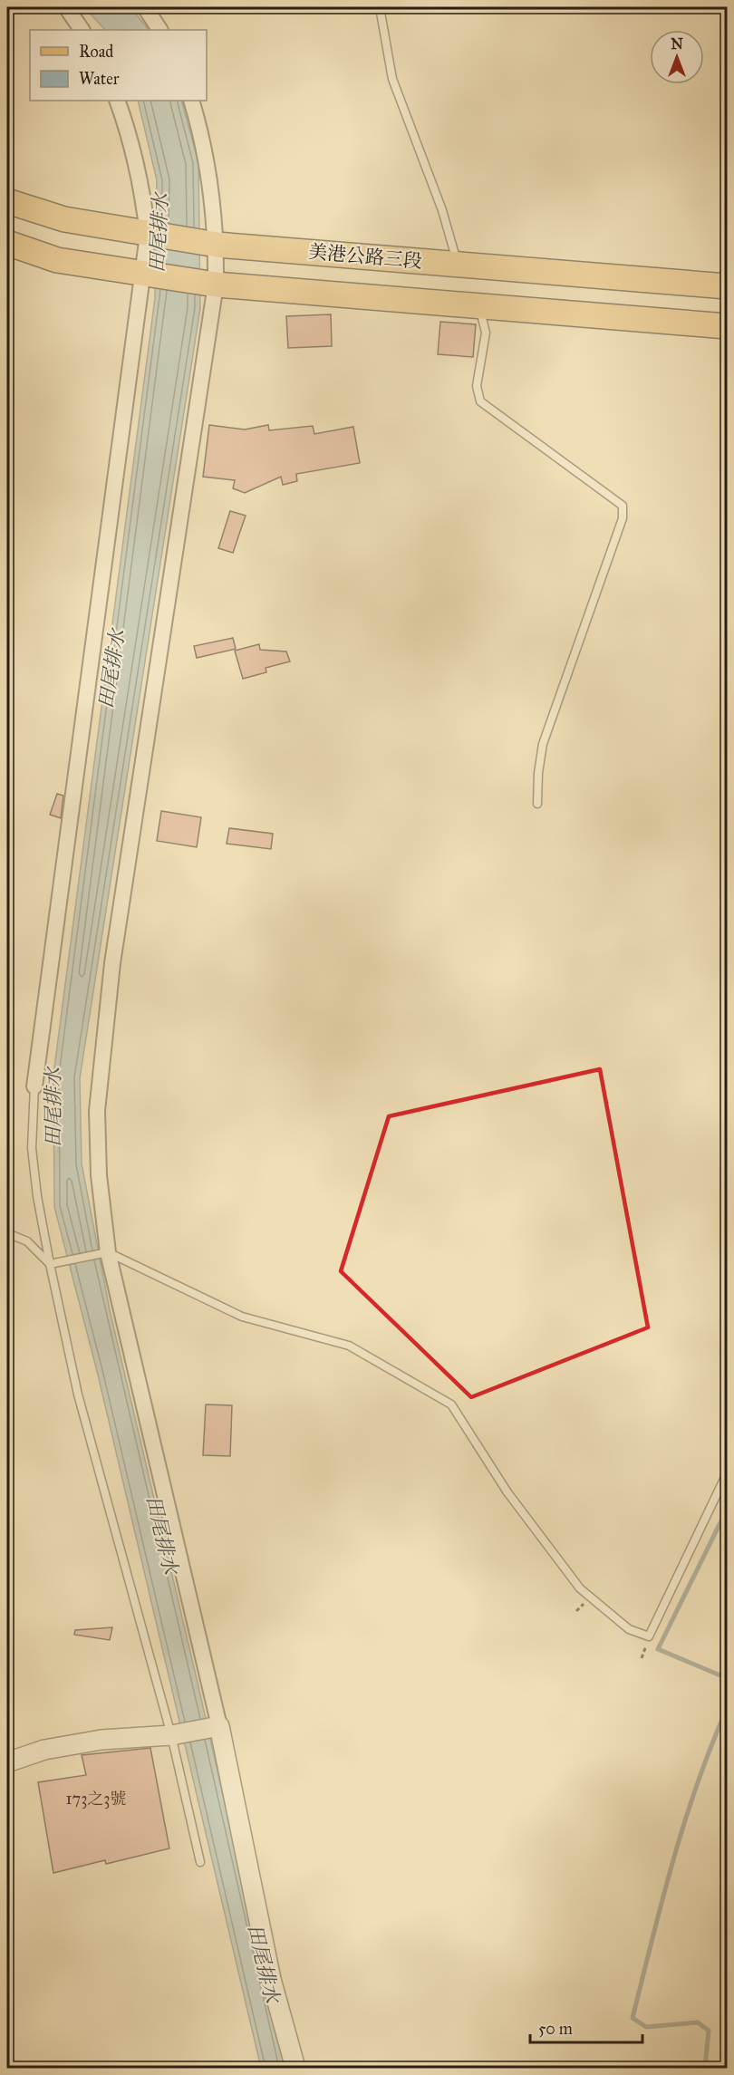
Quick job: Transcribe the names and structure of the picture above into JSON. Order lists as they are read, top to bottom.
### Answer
{
  "streets": {
    "main road": ["美港公路三段"]
  },
  "water": ["田尾排水"],
  "house_numbers": ["173之3號"],
  "legend": ["Road", "Water"],
  "scale_bar": "50 m",
  "north": "top"
}
